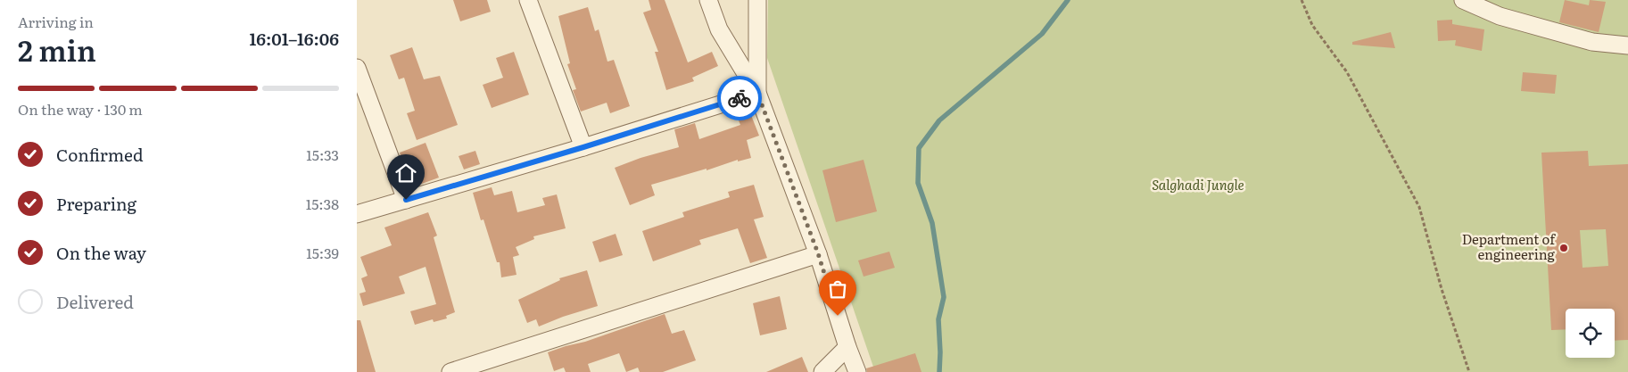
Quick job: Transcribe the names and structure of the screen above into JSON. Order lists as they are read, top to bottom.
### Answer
{
  "parks": ["Salghadi Jungle"],
  "places": ["Department of engineering"],
  "page": {
    "heading": ["2 min", "Arriving in", "16:01–16:06"],
    "bar": "On the way · 130 m",
    "list": [
      ["Confirmed", "15:33"],
      ["Preparing", "15:38"],
      ["On the way", "15:39"],
      "Delivered"
    ]
  }
}
